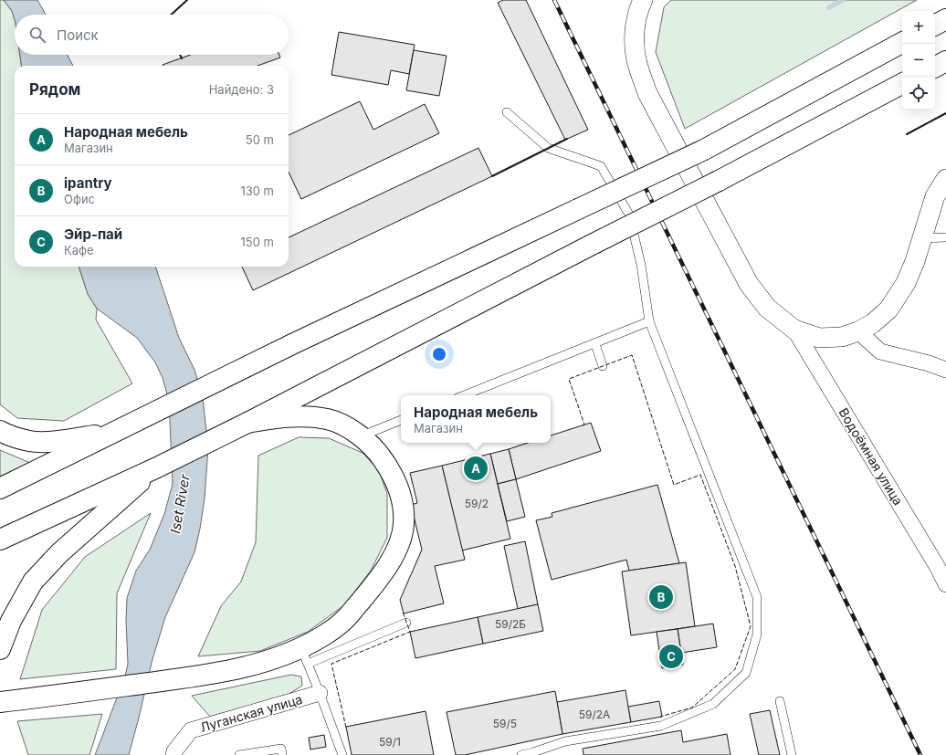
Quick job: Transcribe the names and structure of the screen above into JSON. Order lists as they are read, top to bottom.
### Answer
{
  "streets": {
    "street": ["Водоёмная улица", "Луганская улица"]
  },
  "water": ["Iset River"],
  "house_numbers": [
    "59/2",
    "59/2Б",
    "59/2А",
    "59/5",
    "59/1"
  ],
  "page": {
    "map_buttons": ["+", "−"],
    "search": "Поиск",
    "heading": ["Рядом", "Найдено: 3"],
    "list": [
      {
        "mark": "A",
        "name": "Народная мебель",
        "note": "Магазин",
        "value": "50 m"
      },
      {
        "mark": "B",
        "name": "ipantry",
        "note": "Офис",
        "value": "130 m"
      },
      {
        "mark": "C",
        "name": "Эйр-пай",
        "note": "Кафе",
        "value": "150 m"
      }
    ],
    "popup": ["Народная мебель", "Магазин"],
    "pins": ["A", "B", "C"]
  }
}
